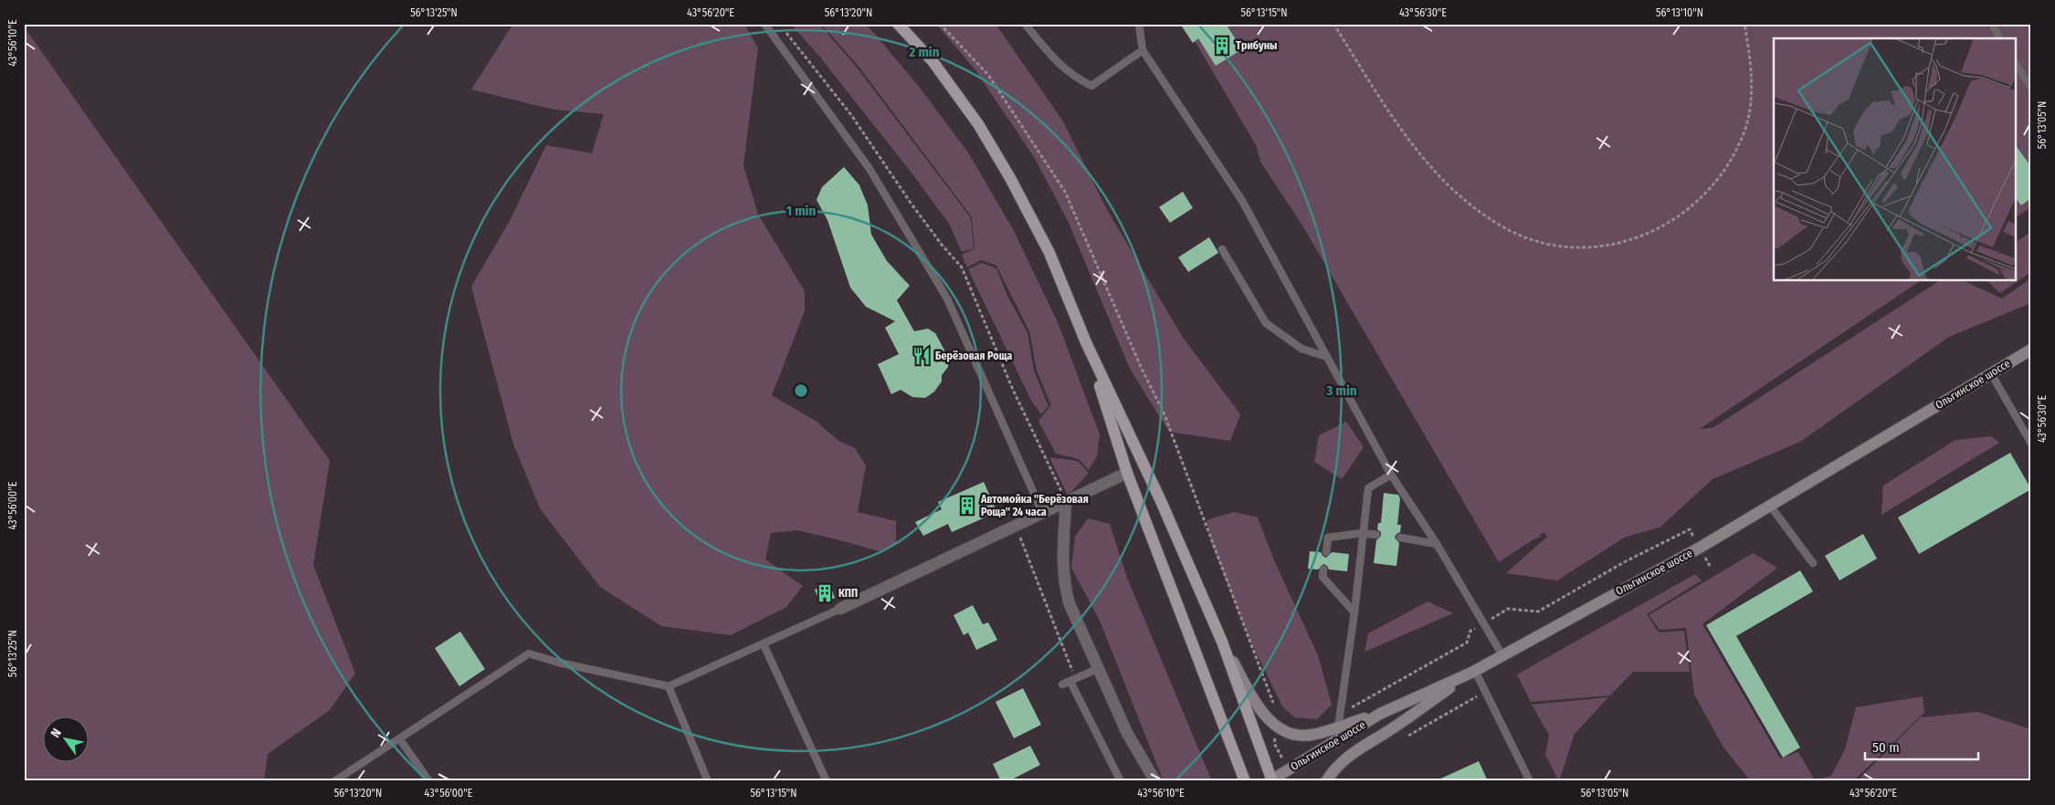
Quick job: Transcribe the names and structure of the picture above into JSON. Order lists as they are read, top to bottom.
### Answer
{
  "streets": {
    "main road": ["Ольгинское шоссе"]
  },
  "places": {
    "building": ["Трибуны", "Автомойка \"Берёзовая Роща\" 24 часа", "КПП"],
    "restaurant": ["Берёзовая Роща"]
  },
  "scale_bar": "50 m",
  "north": "top left",
  "coordinates": [
    "56°13'25\"N",
    "43°56'20\"E",
    "56°13'20\"N",
    "56°13'15\"N",
    "43°56'30\"E",
    "56°13'10\"N",
    "43°56'10\"E",
    "56°13'05\"N",
    "43°56'00\"E"
  ],
  "rings": ["2 min", "1 min", "3 min"]
}
